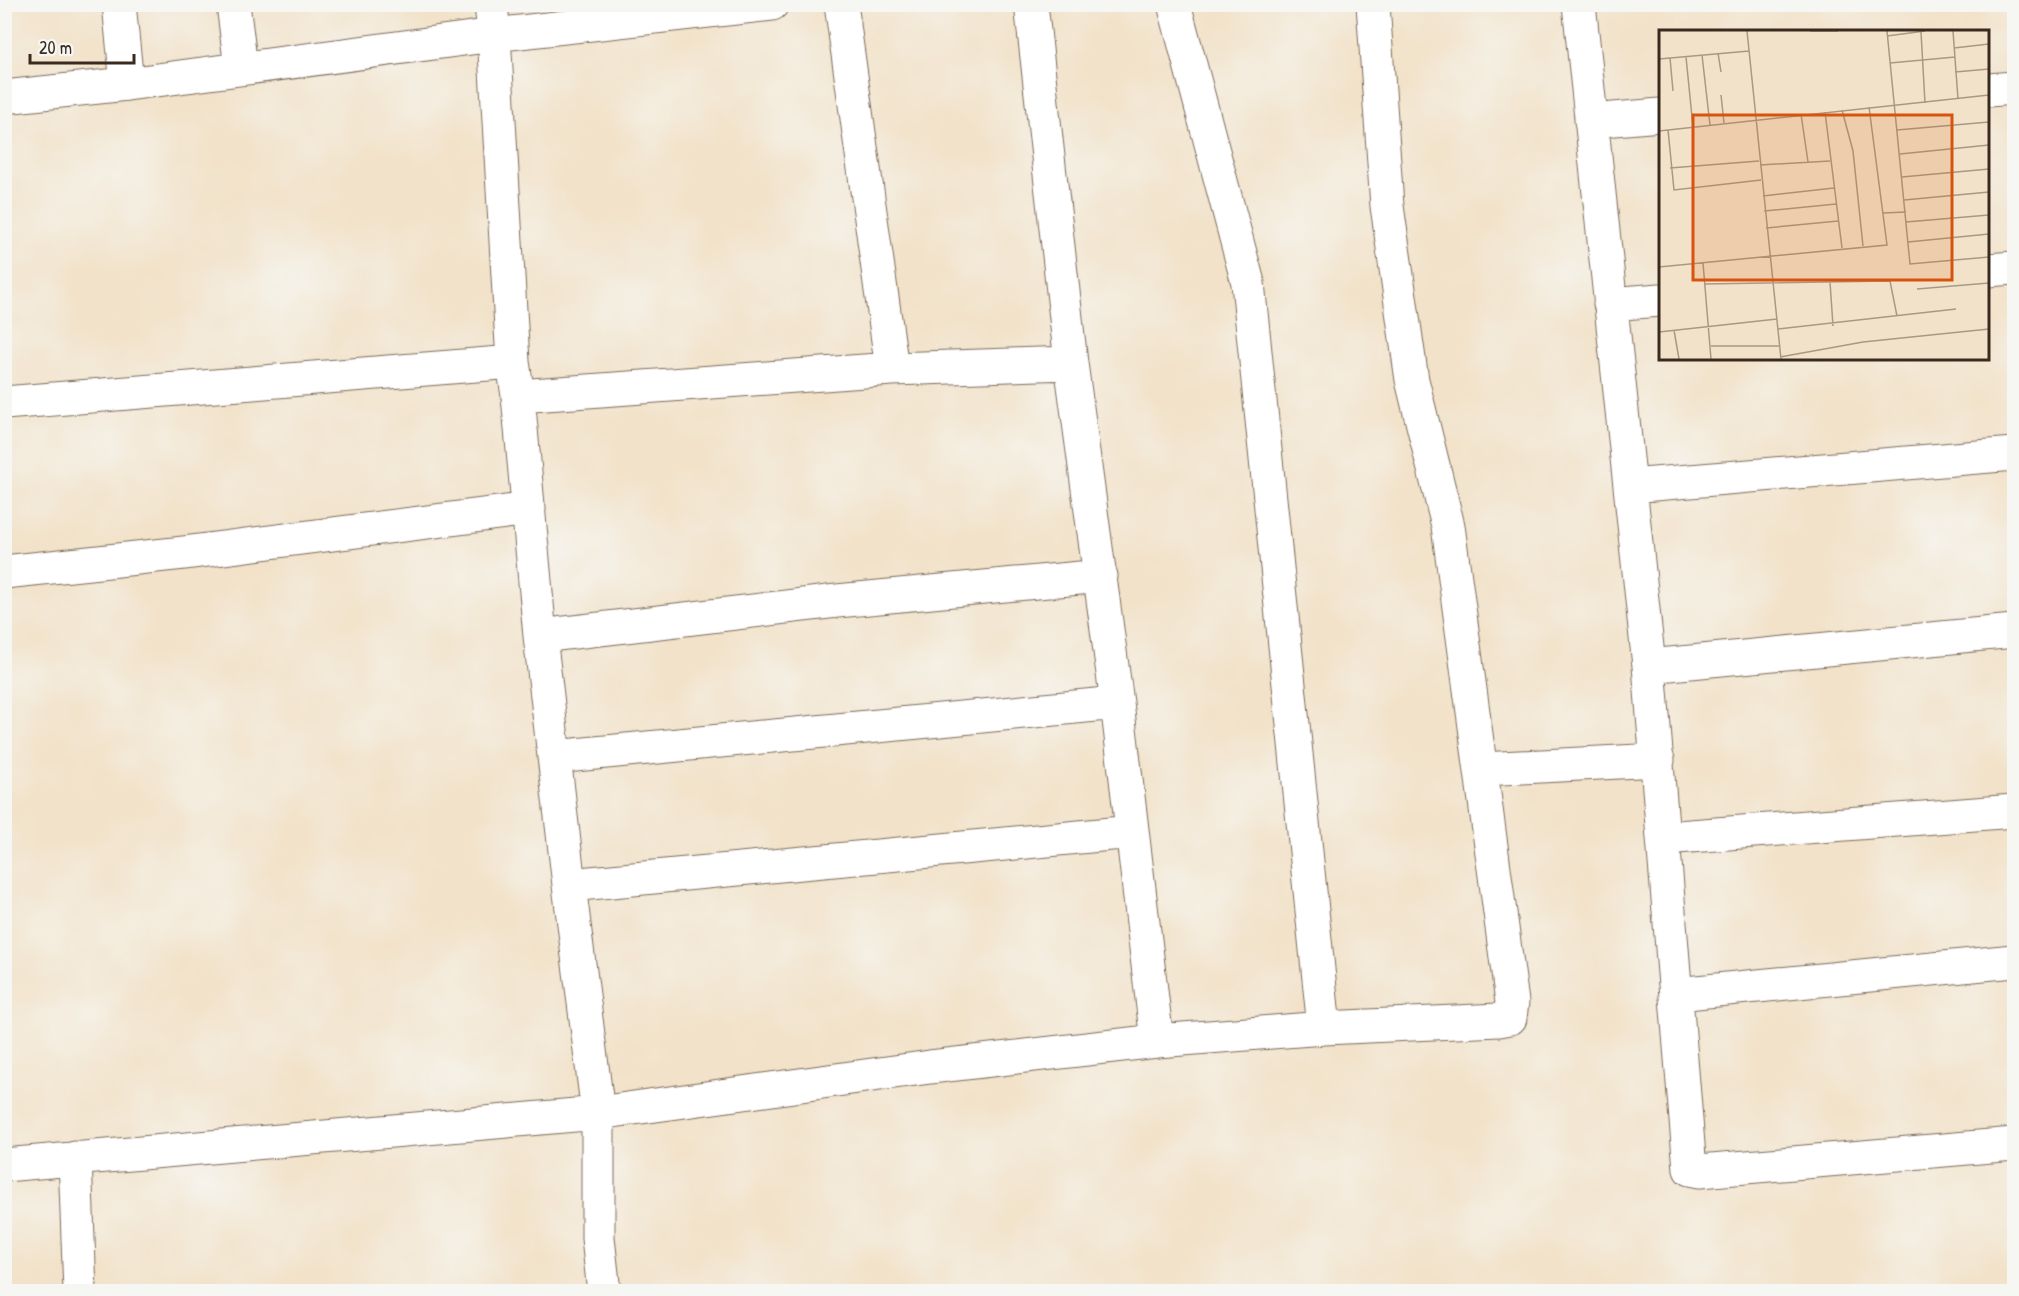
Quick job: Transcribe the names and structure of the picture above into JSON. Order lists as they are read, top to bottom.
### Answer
{
  "scale_bar": "20 m"
}
